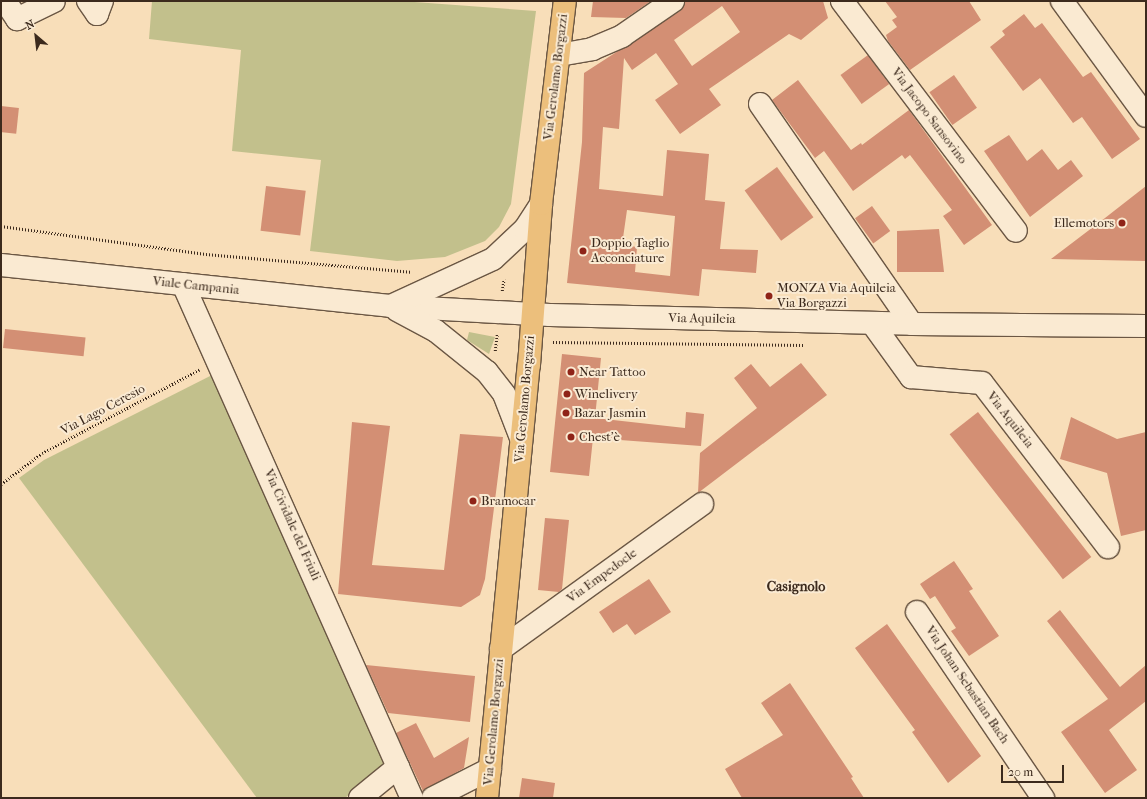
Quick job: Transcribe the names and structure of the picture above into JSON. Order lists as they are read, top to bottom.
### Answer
{
  "streets": {
    "main road": ["Via Gerolamo Borgazzi"],
    "street": [
      "Via Jacopo Sansovino",
      "Viale Campania",
      "Via Aquileia",
      "Via Cividale del Friuli",
      "Via Empedocle",
      "Via Johan Sebastian Bach"
    ],
    "path": ["Via Lago Ceresio"]
  },
  "crossings": [
    ["Via Gerolamo Borgazzi", "Viale Campania"],
    ["Via Gerolamo Borgazzi", "Via Aquileia"],
    ["Via Gerolamo Borgazzi", "Via Empedocle"],
    ["Viale Campania", "Via Aquileia"],
    ["Viale Campania", "Via Cividale del Friuli"],
    ["Via Lago Ceresio", "Via Cividale del Friuli"]
  ],
  "districts": ["Casignolo"],
  "places": [
    "Ellemotors",
    "Doppio Taglio Acconciature",
    "MONZA Via Aquileia Via Borgazzi",
    "Near Tattoo",
    "Winelivery",
    "Bazar Jasmin",
    "Chest'è",
    "Bramocar"
  ],
  "scale_bar": "20 m",
  "north": "top left"
}
